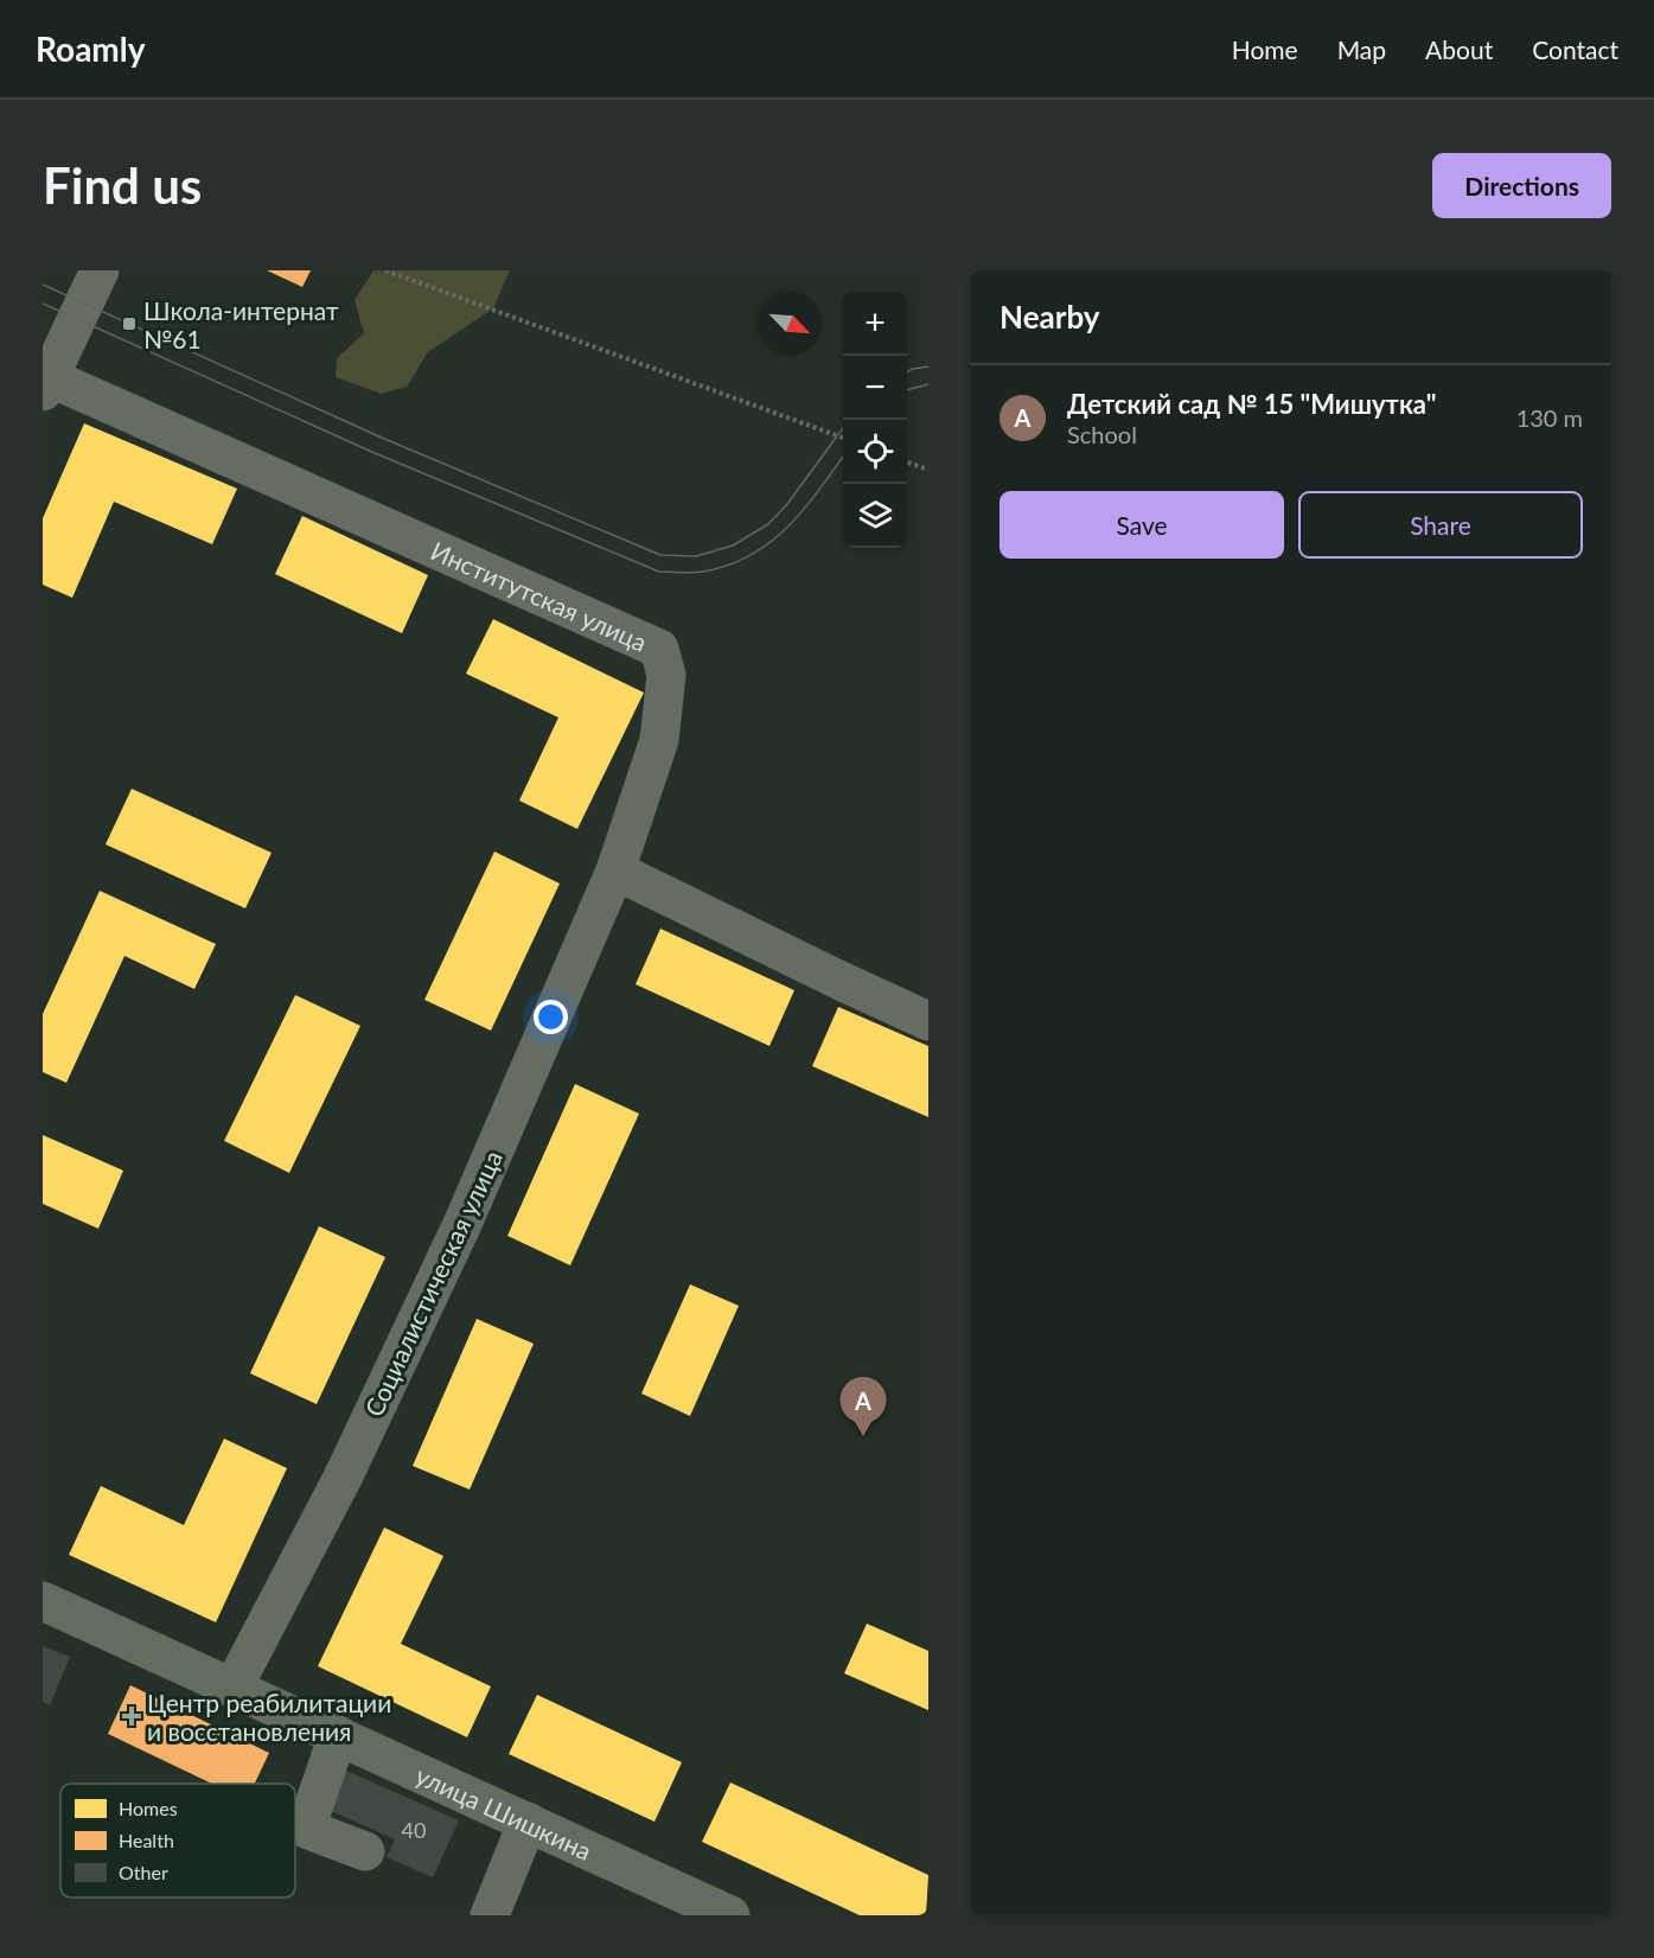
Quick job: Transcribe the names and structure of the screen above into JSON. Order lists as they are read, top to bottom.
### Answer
{
  "streets": {
    "main road": ["улица Шишкина"],
    "street": ["Институтская улица", "Социалистическая улица"]
  },
  "crossings": [
    ["Институтская улица", "Социалистическая улица"],
    ["Социалистическая улица", "улица Шишкина"]
  ],
  "places": {
    "transit": ["Школа-интернат №61"],
    "health": ["Центр реабилитации и восстановления"]
  },
  "house_numbers": ["40"],
  "legend": ["Homes", "Health", "Other"],
  "north": "bottom right",
  "page": {
    "header": "Roamly",
    "nav": [
      "Home",
      "Map",
      "About",
      "Contact"
    ],
    "buttons": [
      "Directions",
      ["Save", "Share"]
    ],
    "title": "Find us",
    "heading": "Nearby",
    "map_buttons": ["+", "−"],
    "list": [
      {
        "mark": "A",
        "name": "Детский сад № 15 \"Мишутка\"",
        "note": "School",
        "value": "130 m"
      }
    ],
    "pins": "A"
  }
}
